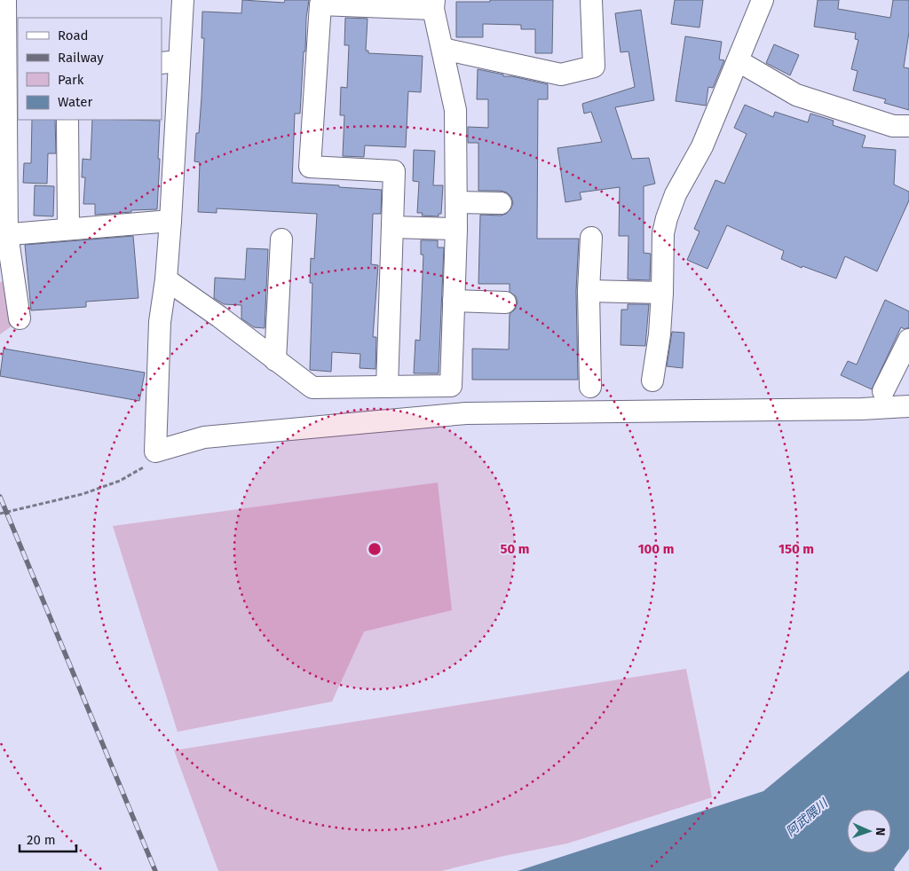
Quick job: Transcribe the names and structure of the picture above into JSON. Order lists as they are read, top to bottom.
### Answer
{
  "water": ["阿武隈川"],
  "legend": [
    "Road",
    "Railway",
    "Park",
    "Water"
  ],
  "scale_bar": "20 m",
  "north": "right",
  "rings": ["50 m", "100 m", "150 m"]
}
